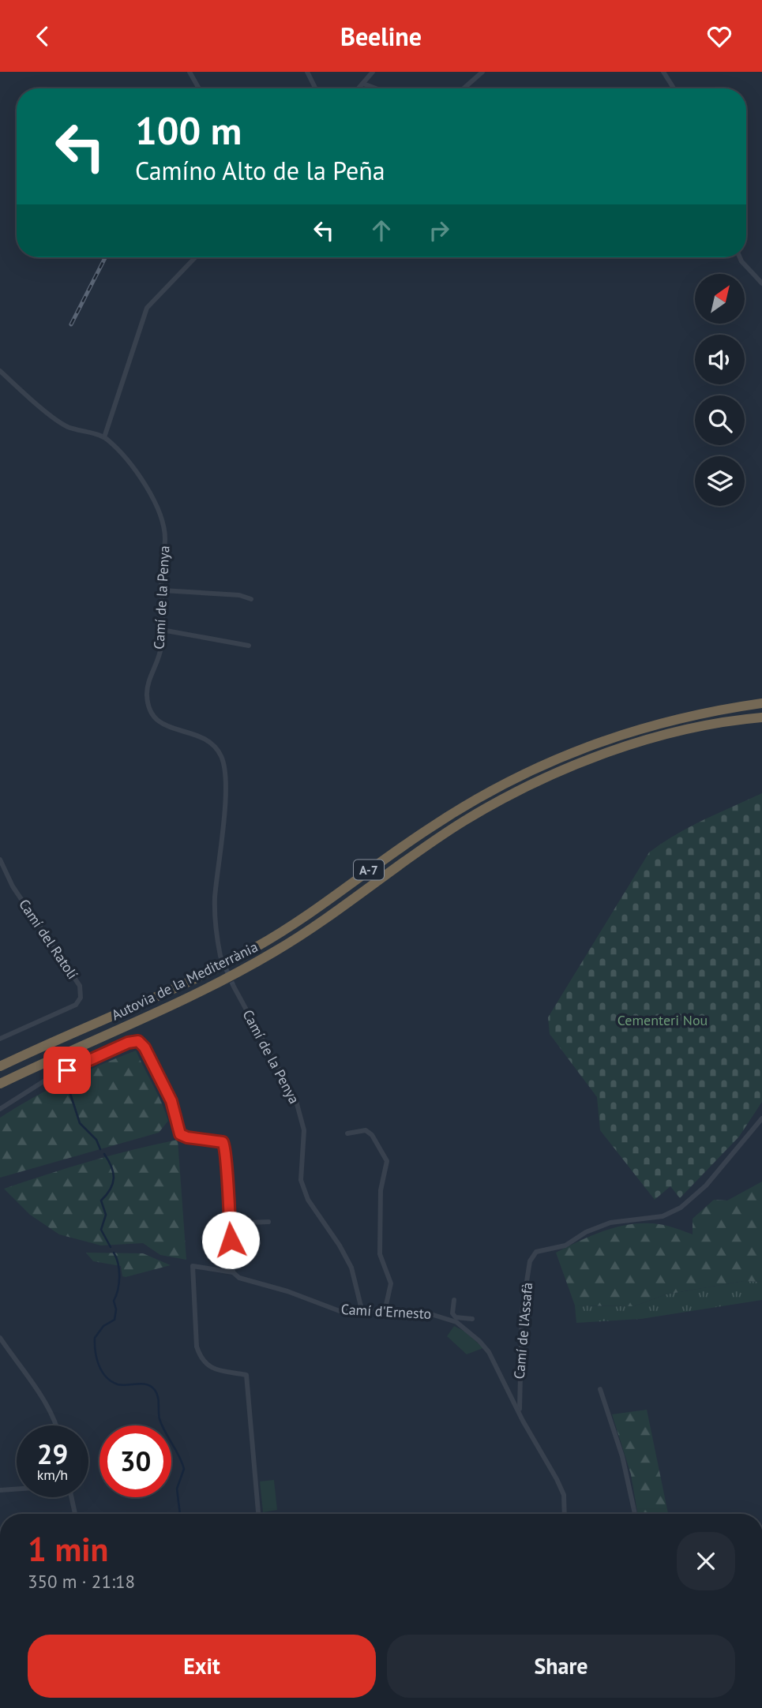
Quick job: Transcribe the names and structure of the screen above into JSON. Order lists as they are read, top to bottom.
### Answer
{
  "streets": {
    "highway": ["A-7", "Autovia de la Mediterrània"],
    "street": [
      "Camí de la Penya",
      "Camí del Ratolí",
      "Camí d'Ernesto",
      "Camí de l'Assafà"
    ]
  },
  "crossings": [
    ["Camí de la Penya", "Camí d'Ernesto"],
    ["Camí d'Ernesto", "Camí de l'Assafà"]
  ],
  "parks": ["Cementeri Nou"],
  "north": "top right",
  "page": {
    "header": "Beeline",
    "turn": ["100 m", "Camíno Alto de la Peña"],
    "speed": "29 km/h",
    "limit": "30",
    "heading": ["1 min", "350 m · 21:18"],
    "buttons": ["Exit", "Share"]
  }
}
